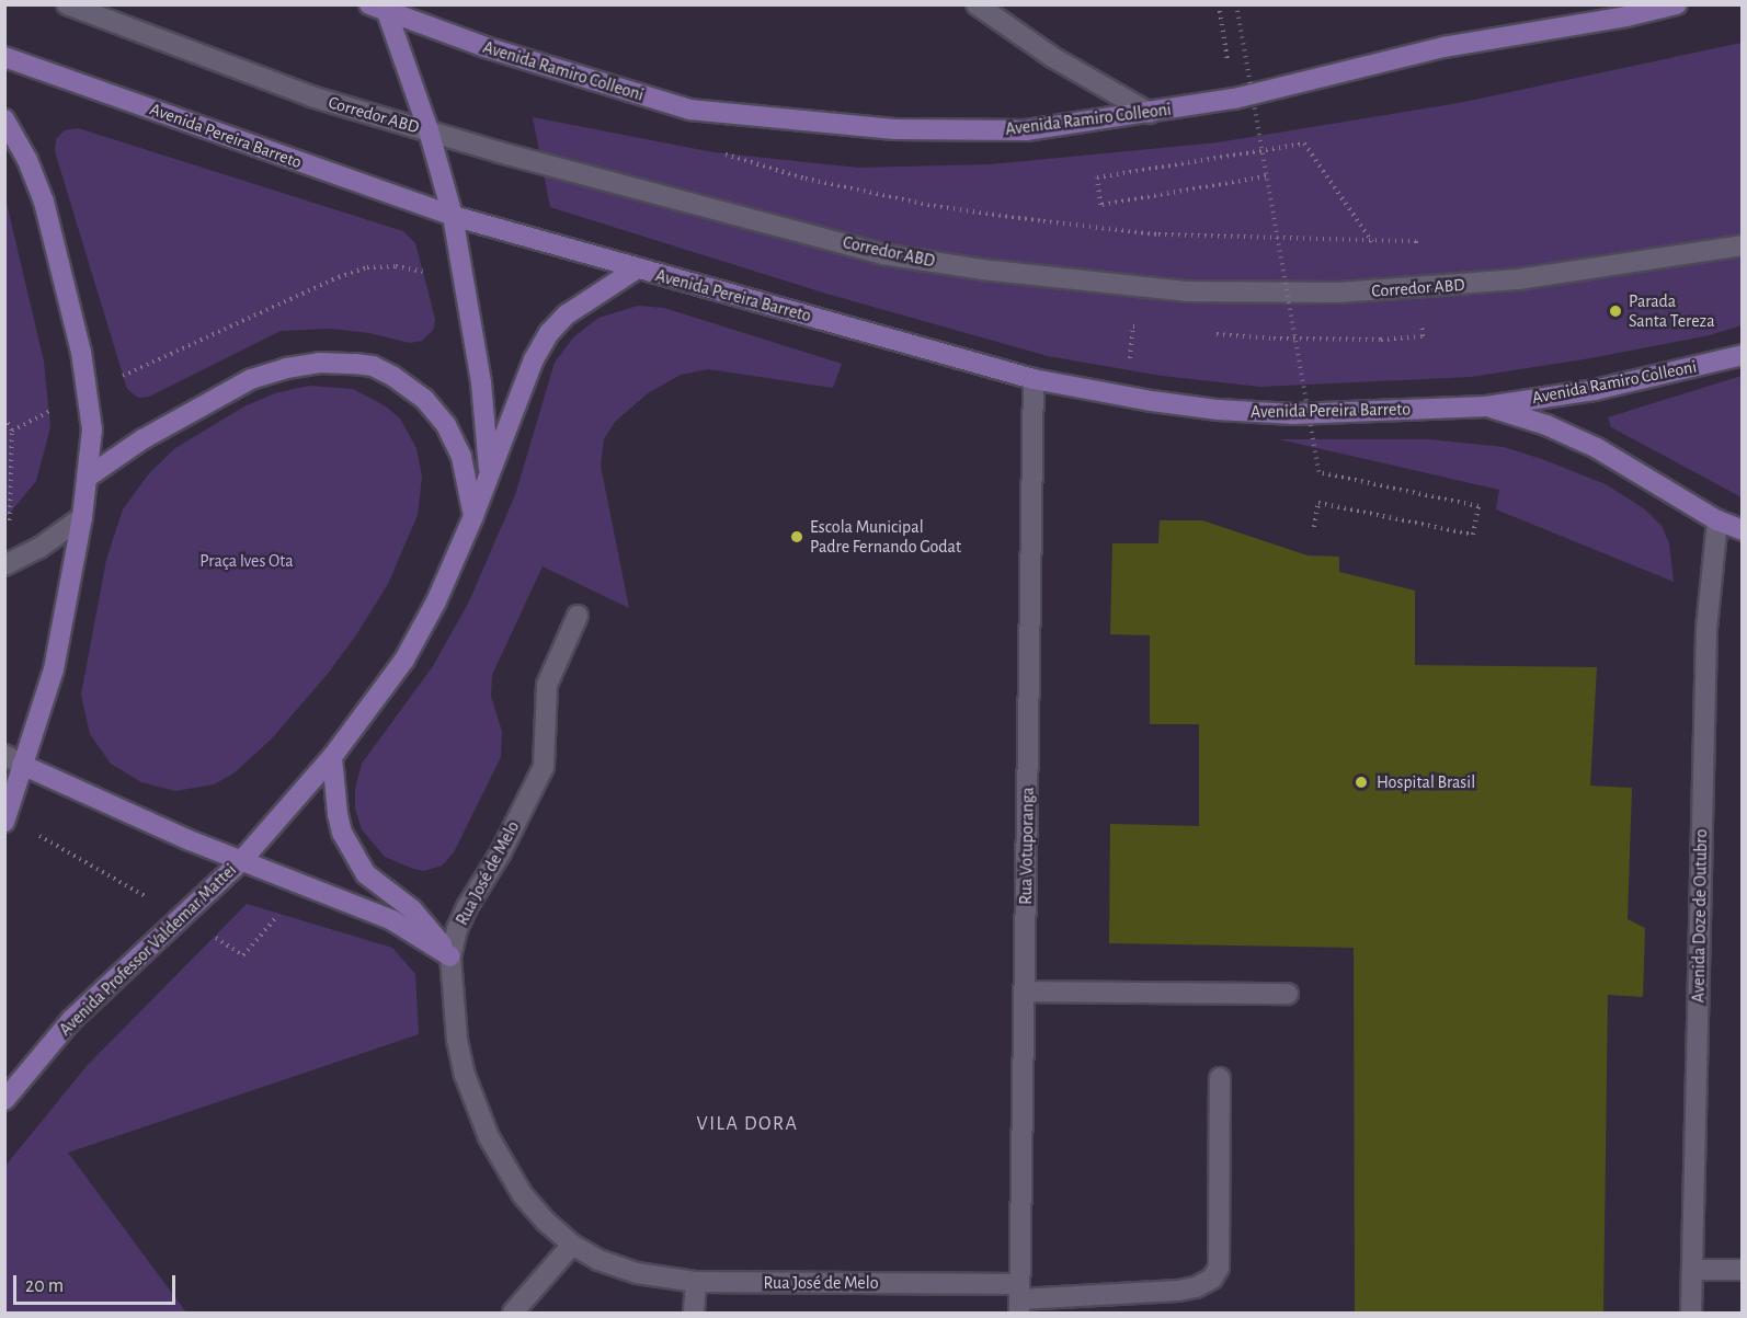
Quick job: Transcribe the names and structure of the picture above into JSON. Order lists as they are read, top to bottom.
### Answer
{
  "streets": {
    "main road": ["Avenida Ramiro Colleoni", "Avenida Pereira Barreto", "Avenida Professor Valdemar Mattei"],
    "street": [
      "Corredor ABD",
      "Rua Votuporanga",
      "Rua José de Melo",
      "Avenida Doze de Outubro"
    ]
  },
  "crossings": [
    ["Avenida Ramiro Colleoni", "Avenida Pereira Barreto"],
    ["Avenida Pereira Barreto", "Rua Votuporanga"],
    ["Rua Votuporanga", "Rua José de Melo"]
  ],
  "districts": ["VILA DORA"],
  "parks": ["Praça Ives Ota"],
  "places": ["Parada Santa Tereza", "Escola Municipal Padre Fernando Godat", "Hospital Brasil"],
  "scale_bar": "20 m"
}
